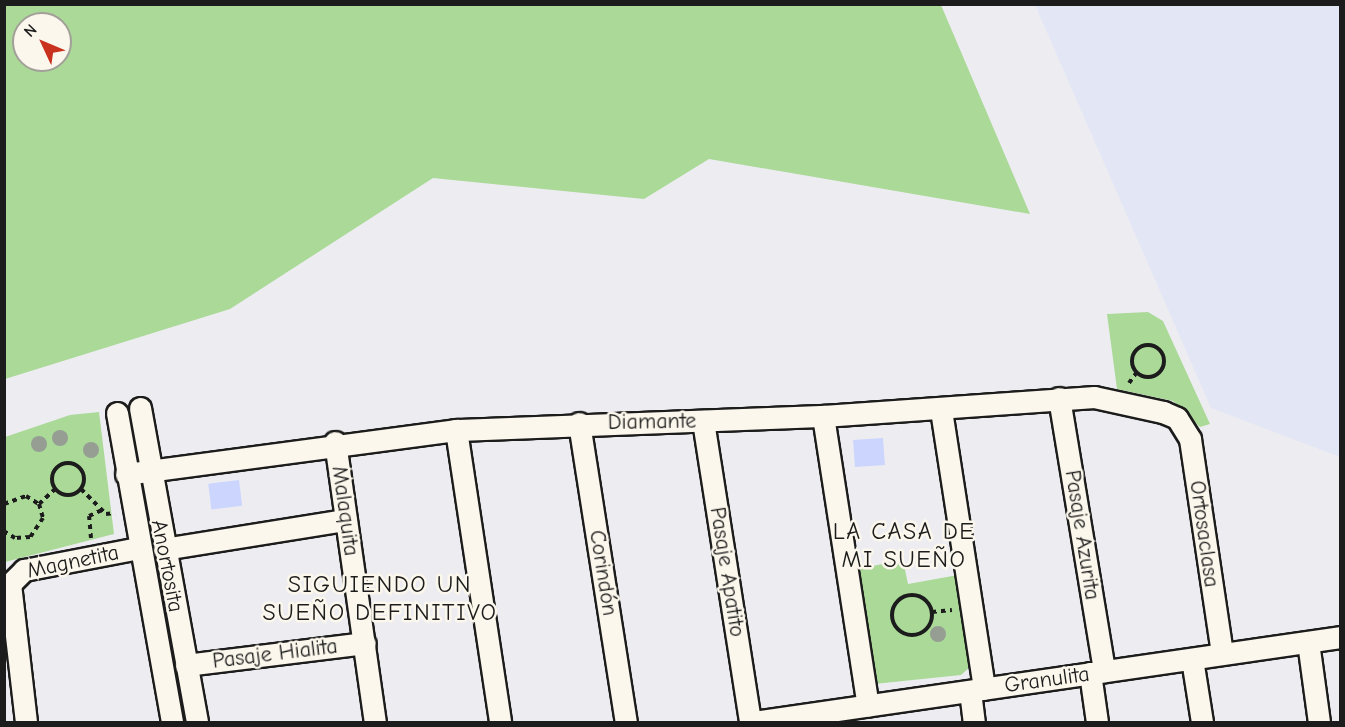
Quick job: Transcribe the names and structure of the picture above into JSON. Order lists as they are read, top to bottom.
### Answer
{
  "streets": {
    "street": [
      "Diamante",
      "Malaquita",
      "Ortosaclasa",
      "Pasaje Azurita",
      "Magnetita",
      "Anortosita",
      "Pasaje Apatito",
      "Corindón",
      "Pasaje Hialita",
      "Granulita"
    ]
  },
  "crossings": [
    ["Diamante", "Malaquita"],
    ["Diamante", "Ortosaclasa"],
    ["Diamante", "Pasaje Azurita"],
    ["Diamante", "Anortosita"],
    ["Diamante", "Pasaje Apatito"],
    ["Diamante", "Corindón"],
    ["Malaquita", "Pasaje Hialita"],
    ["Ortosaclasa", "Granulita"],
    ["Pasaje Azurita", "Granulita"],
    ["Magnetita", "Anortosita"],
    ["Anortosita", "Pasaje Hialita"],
    ["Pasaje Apatito", "Granulita"]
  ],
  "districts": ["LA CASA DE MI SUEÑO", "SIGUIENDO UN SUEÑO DEFINITIVO"],
  "north": "top left"
}
